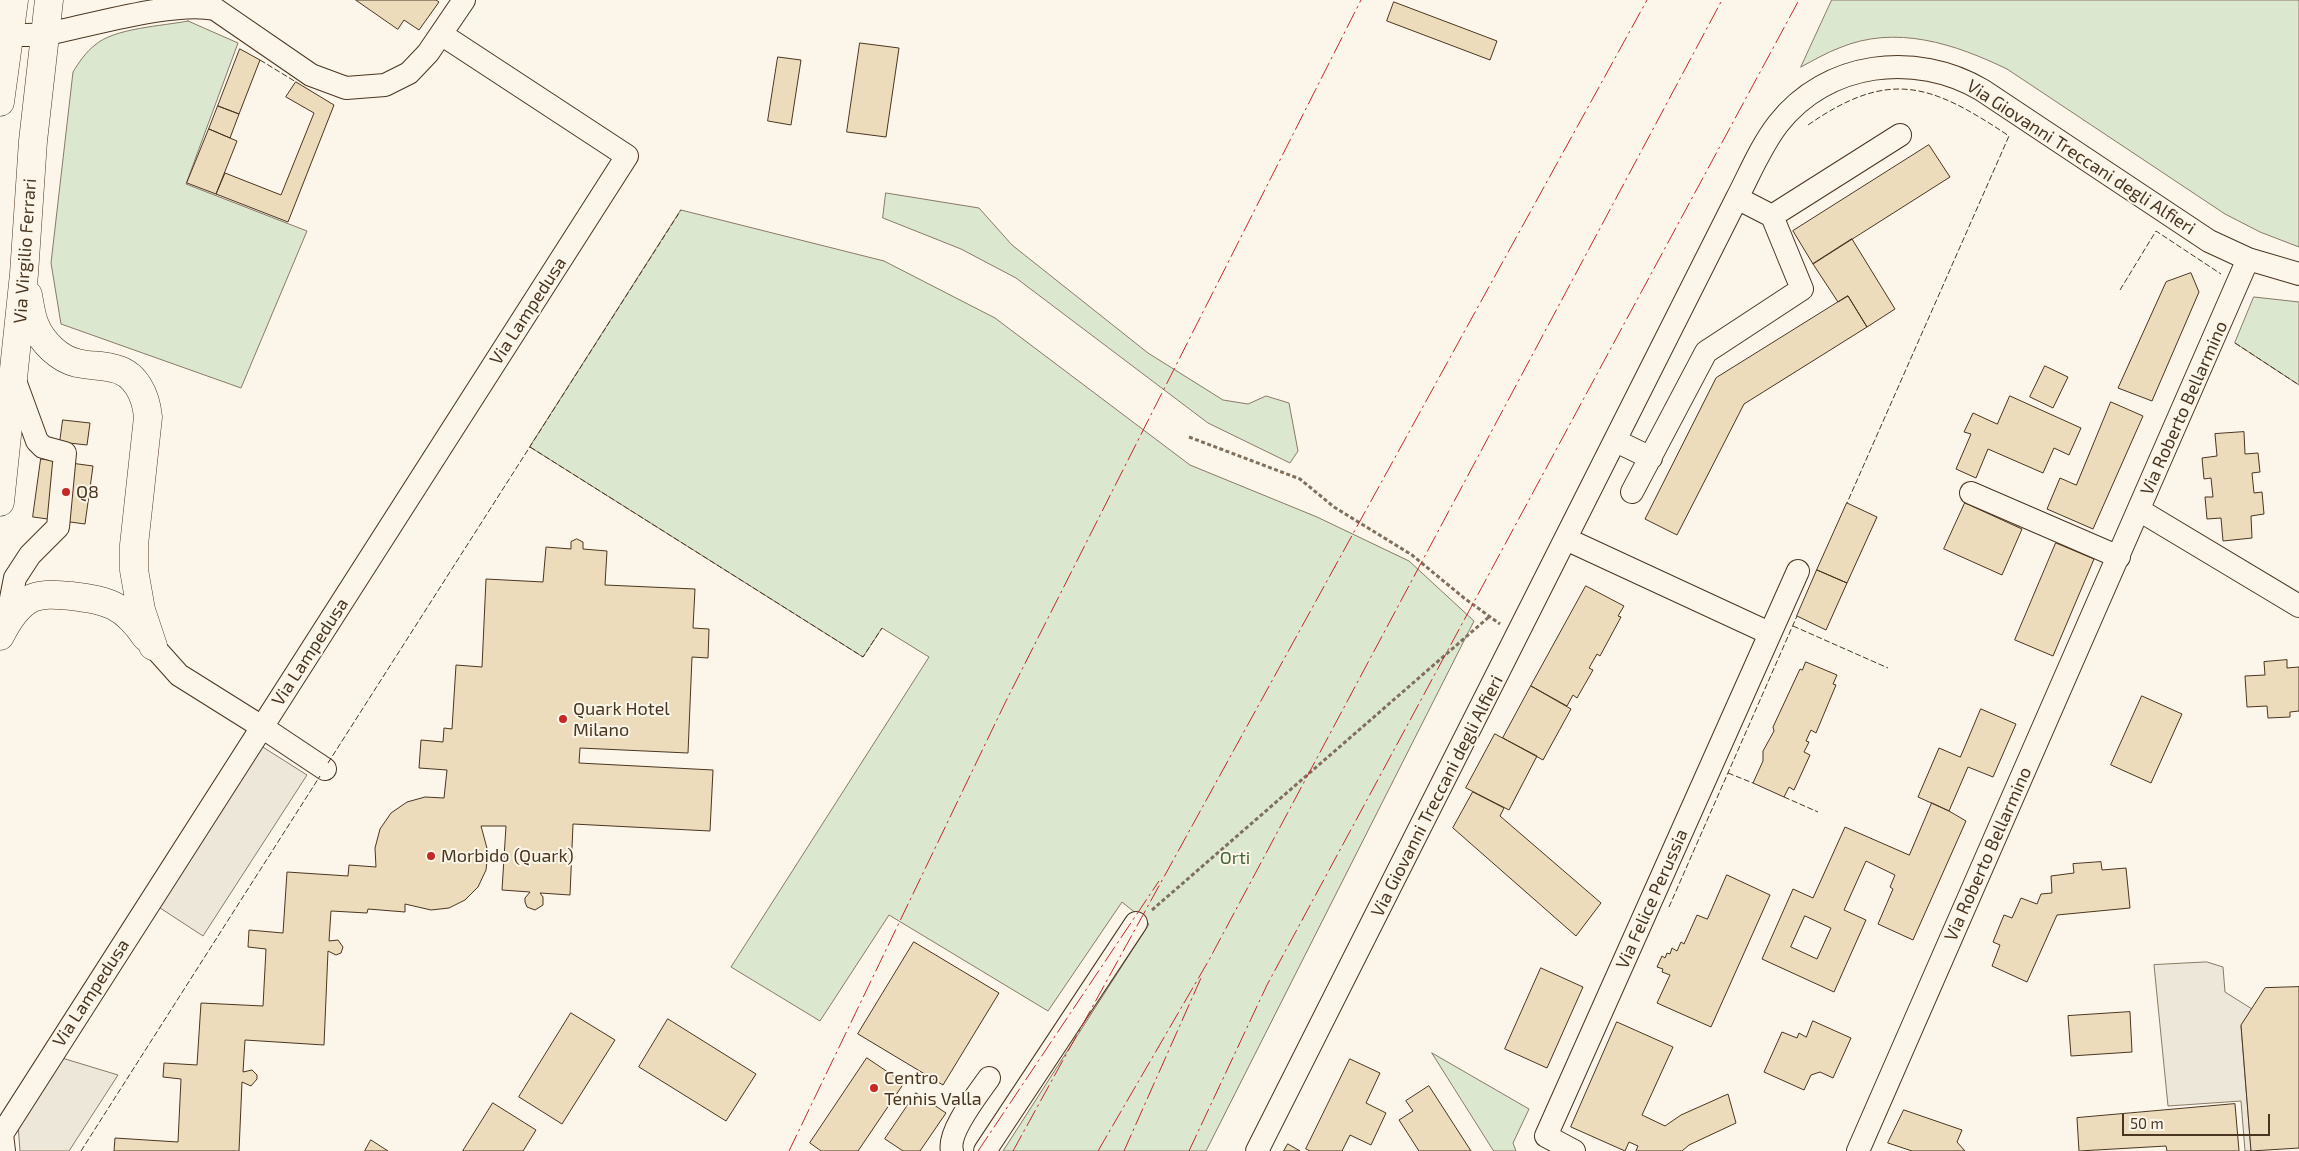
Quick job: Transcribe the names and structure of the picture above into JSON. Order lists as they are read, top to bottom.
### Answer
{
  "streets": {
    "main road": ["Via Virgilio Ferrari"],
    "street": [
      "Via Giovanni Treccani degli Alfieri",
      "Via Lampedusa",
      "Via Roberto Bellarmino",
      "Via Felice Perussia"
    ]
  },
  "crossings": [
    ["Via Giovanni Treccani degli Alfieri", "Via Roberto Bellarmino"]
  ],
  "parks": ["Orti"],
  "places": [
    "Q8",
    "Quark Hotel Milano",
    "Morbido (Quark)",
    "Centro Tennis Valla"
  ],
  "scale_bar": "50 m"
}
